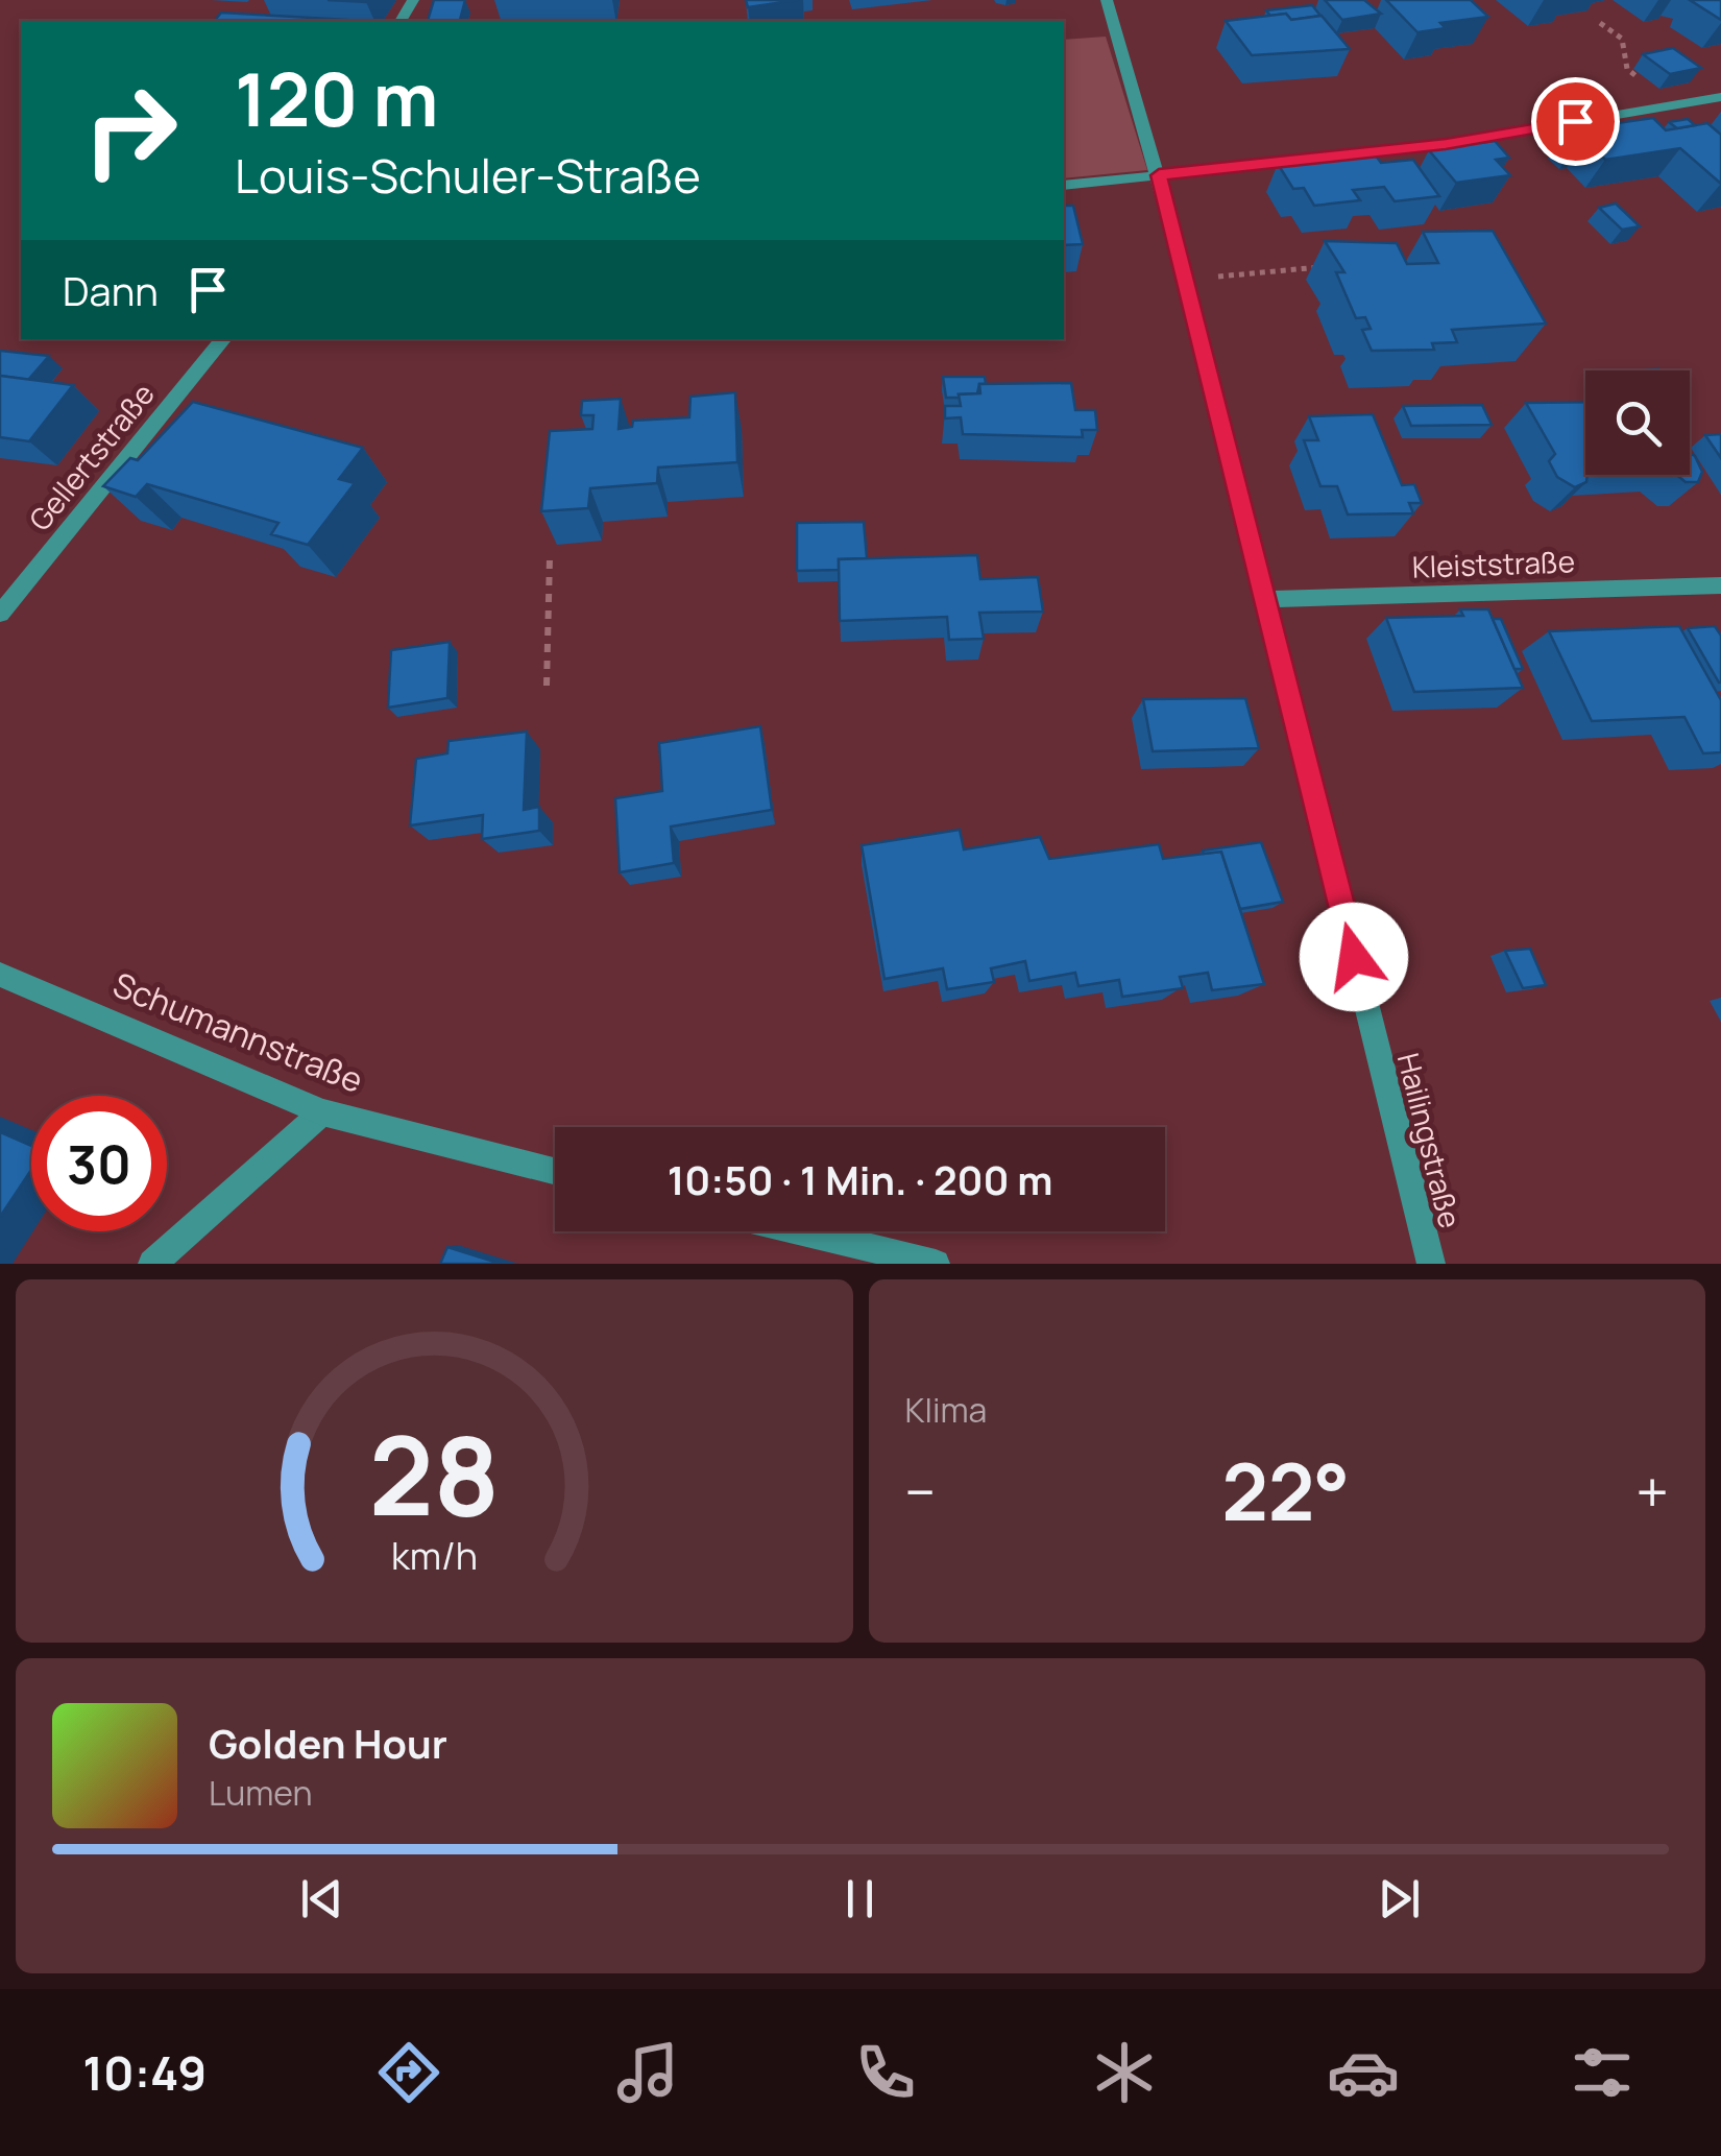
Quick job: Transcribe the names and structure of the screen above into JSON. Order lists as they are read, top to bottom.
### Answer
{
  "streets": {
    "street": [
      "Gellertstraße",
      "Kleiststraße",
      "Schumannstraße",
      "Hailingstraße"
    ]
  },
  "crossings": [
    ["Kleiststraße", "Hailingstraße"]
  ],
  "page": {
    "turn": ["120 m", "Louis-Schuler-Straße"],
    "then": "Dann",
    "limit": "30",
    "trip": "10:50 · 1 Min. · 200 m",
    "tile": "Klima",
    "heat": ["−", "22°", "+"],
    "song": ["Golden Hour", "Lumen"],
    "tabs": "10:49",
    "gauge": ["28", "km/h"]
  }
}
